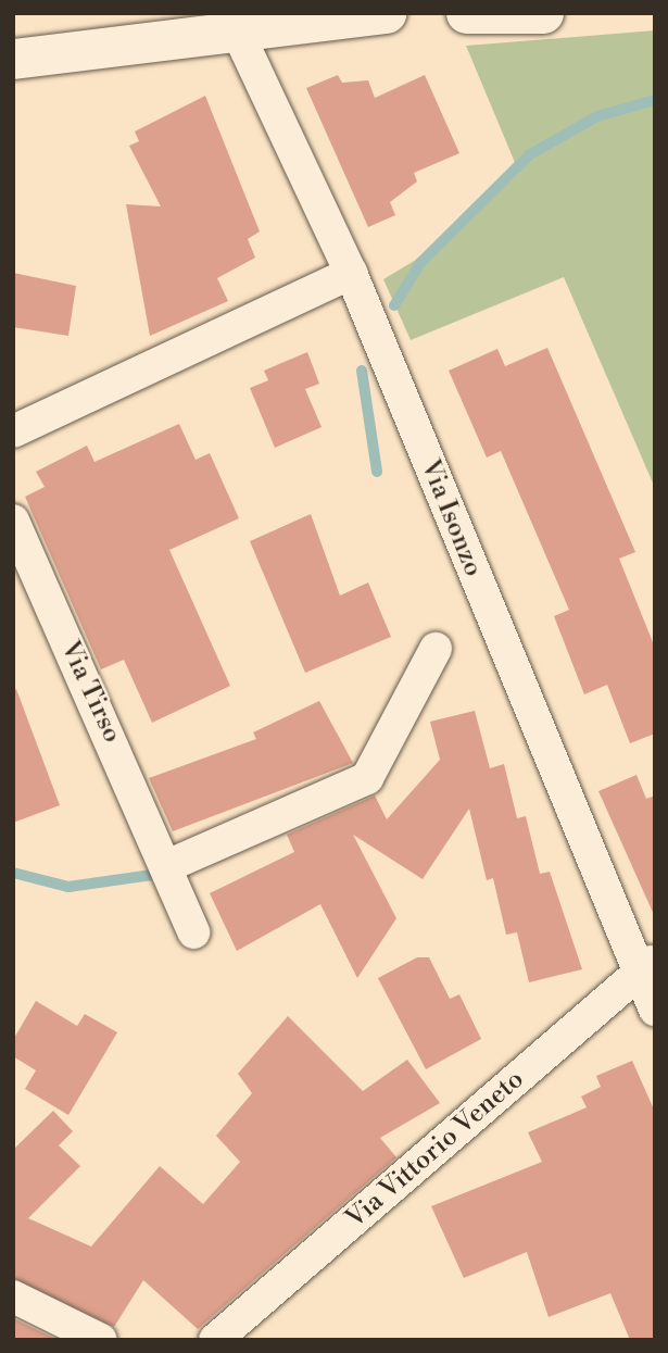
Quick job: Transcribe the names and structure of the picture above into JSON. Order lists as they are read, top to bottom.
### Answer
{
  "streets": {
    "street": ["Via Isonzo", "Via Tirso", "Via Vittorio Veneto"]
  },
  "crossings": [
    ["Via Isonzo", "Via Vittorio Veneto"]
  ]
}
